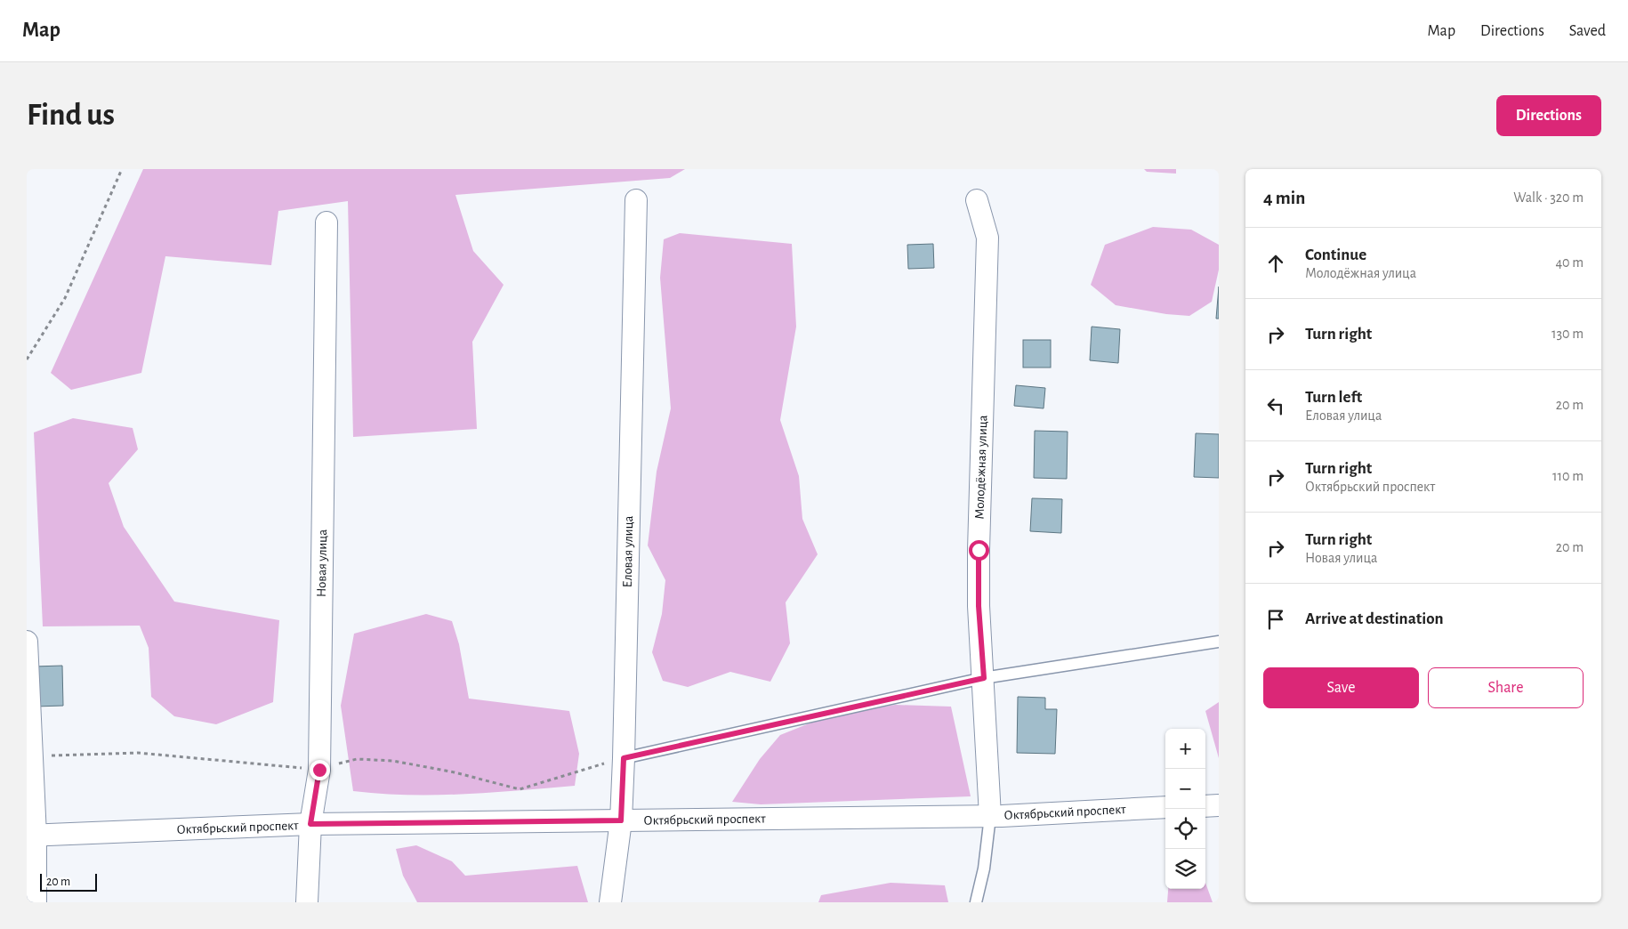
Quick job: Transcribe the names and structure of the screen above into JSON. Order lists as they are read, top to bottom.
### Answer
{
  "streets": {
    "street": [
      "Молодёжная улица",
      "Еловая улица",
      "Новая улица",
      "Октябрьский проспект"
    ]
  },
  "crossings": [
    ["Молодёжная улица", "Октябрьский проспект"],
    ["Еловая улица", "Октябрьский проспект"],
    ["Новая улица", "Октябрьский проспект"]
  ],
  "scale_bar": "20 m",
  "page": {
    "header": "Map",
    "nav": ["Map", "Directions", "Saved"],
    "buttons": [
      "Directions",
      ["Save", "Share"]
    ],
    "title": "Find us",
    "heading": ["4 min", "Walk · 320 m"],
    "list": [
      ["Continue", "Молодёжная улица", "40 m"],
      ["Turn right", "130 m"],
      ["Turn left", "Еловая улица", "20 m"],
      ["Turn right", "Октябрьский проспект", "110 m"],
      ["Turn right", "Новая улица", "20 m"],
      "Arrive at destination"
    ],
    "map_buttons": ["+", "−"],
    "scale": "20 m"
  }
}
